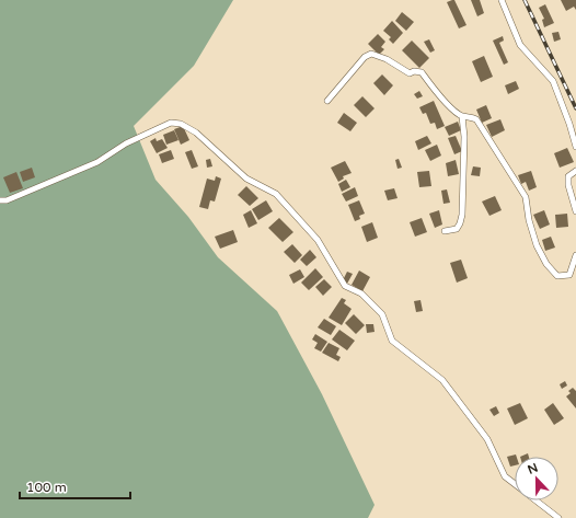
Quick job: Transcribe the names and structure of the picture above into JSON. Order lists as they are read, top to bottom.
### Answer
{
  "scale_bar": "100 m",
  "north": "top"
}
